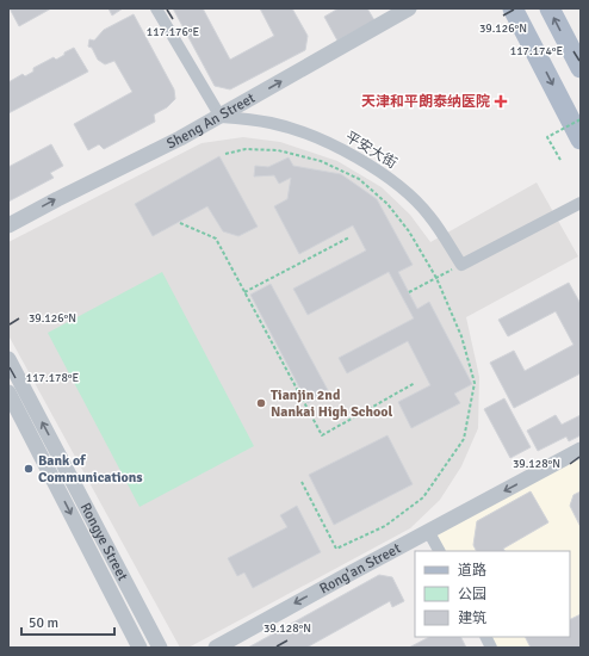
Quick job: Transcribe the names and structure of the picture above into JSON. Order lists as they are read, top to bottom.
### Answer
{
  "streets": {
    "street": [
      "Sheng An Street",
      "平安大街",
      "Rongye Street",
      "Rong'an Street"
    ]
  },
  "crossings": [
    ["Sheng An Street", "平安大街"]
  ],
  "one_way": ["Sheng An Street", "Rong'an Street"],
  "places": {
    "health": ["天津和平朗泰纳医院"],
    "other": ["Tianjin 2nd Nankai High School", "Bank of Communications"]
  },
  "legend": ["道路", "公园", "建筑"],
  "scale_bar": "50 m",
  "coordinates": [
    "39.126°N",
    "117.176°E",
    "117.174°E",
    "117.178°E",
    "39.128°N"
  ]
}
